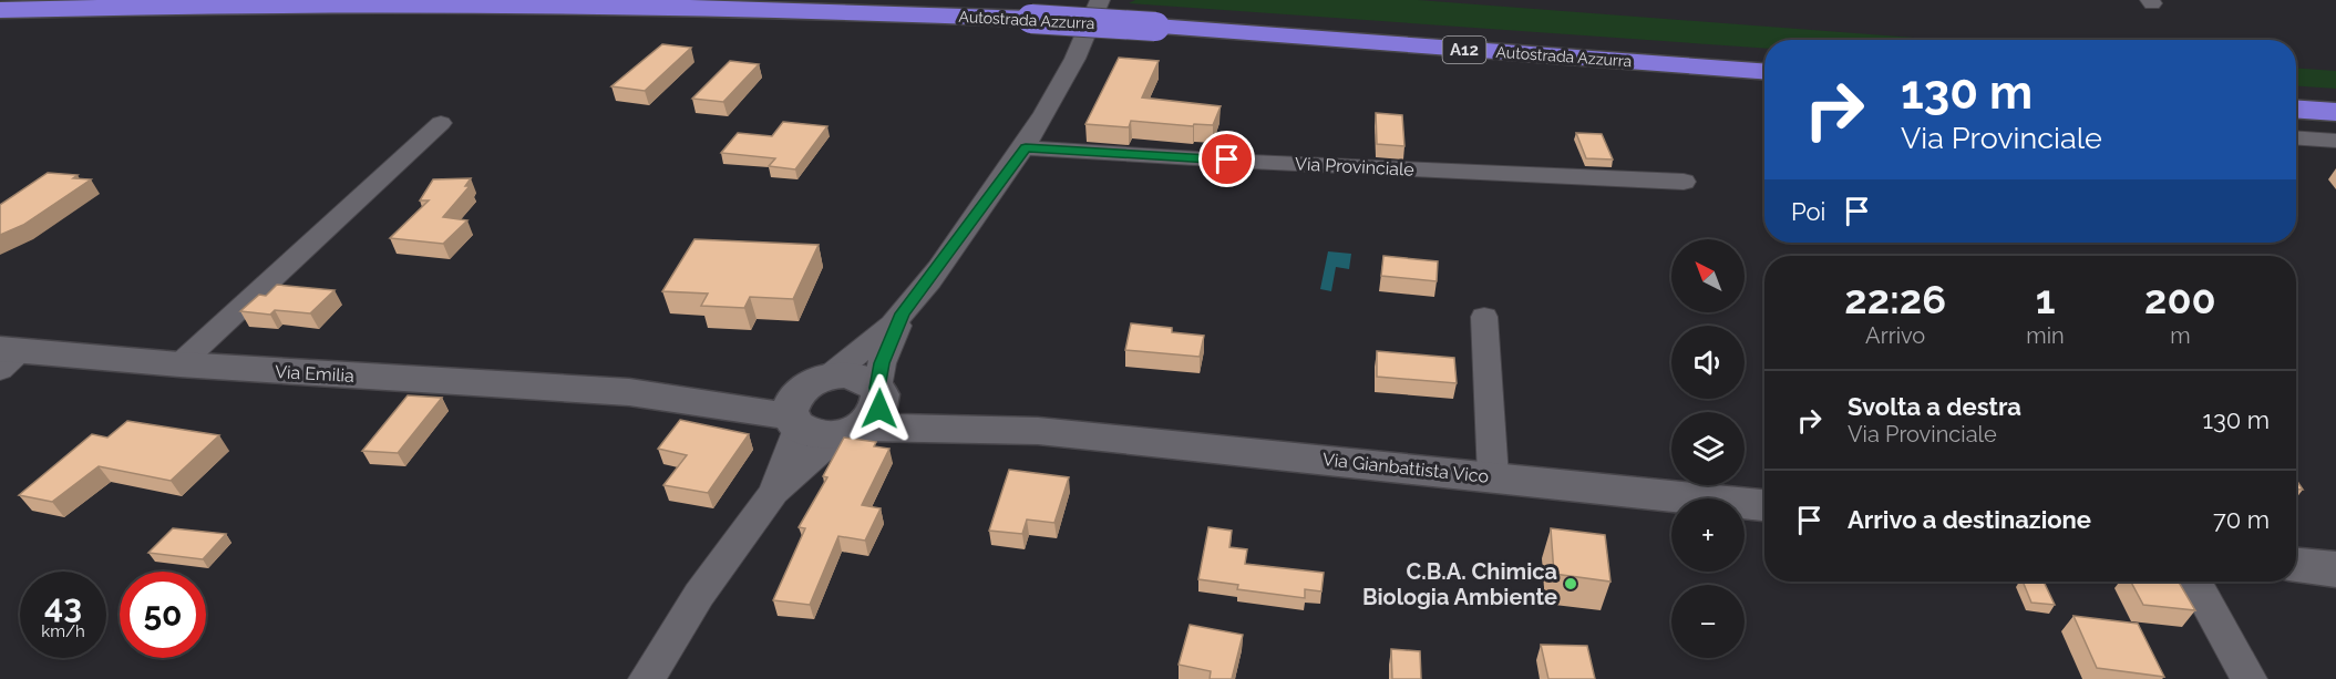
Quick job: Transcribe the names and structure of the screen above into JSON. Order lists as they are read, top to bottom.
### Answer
{
  "streets": {
    "highway": ["Autostrada Azzurra", "A12"],
    "main road": ["Via Emilia", "Via Gianbattista Vico"],
    "street": ["Via Provinciale"]
  },
  "crossings": [
    ["Via Emilia", "Via Gianbattista Vico"]
  ],
  "places": ["C.B.A. Chimica Biologia Ambiente"],
  "north": "top left",
  "page": {
    "turn": ["130 m", "Via Provinciale"],
    "then": "Poi",
    "map_buttons": ["+", "−"],
    "eta": [
      "22:26",
      "Arrivo",
      "1",
      "min",
      "200",
      "m"
    ],
    "list": [
      {
        "name": "Svolta a destra",
        "note": "Via Provinciale",
        "value": "130 m"
      },
      {
        "name": "Arrivo a destinazione",
        "value": "70 m"
      }
    ],
    "speed": "43 km/h",
    "limit": "50"
  }
}
